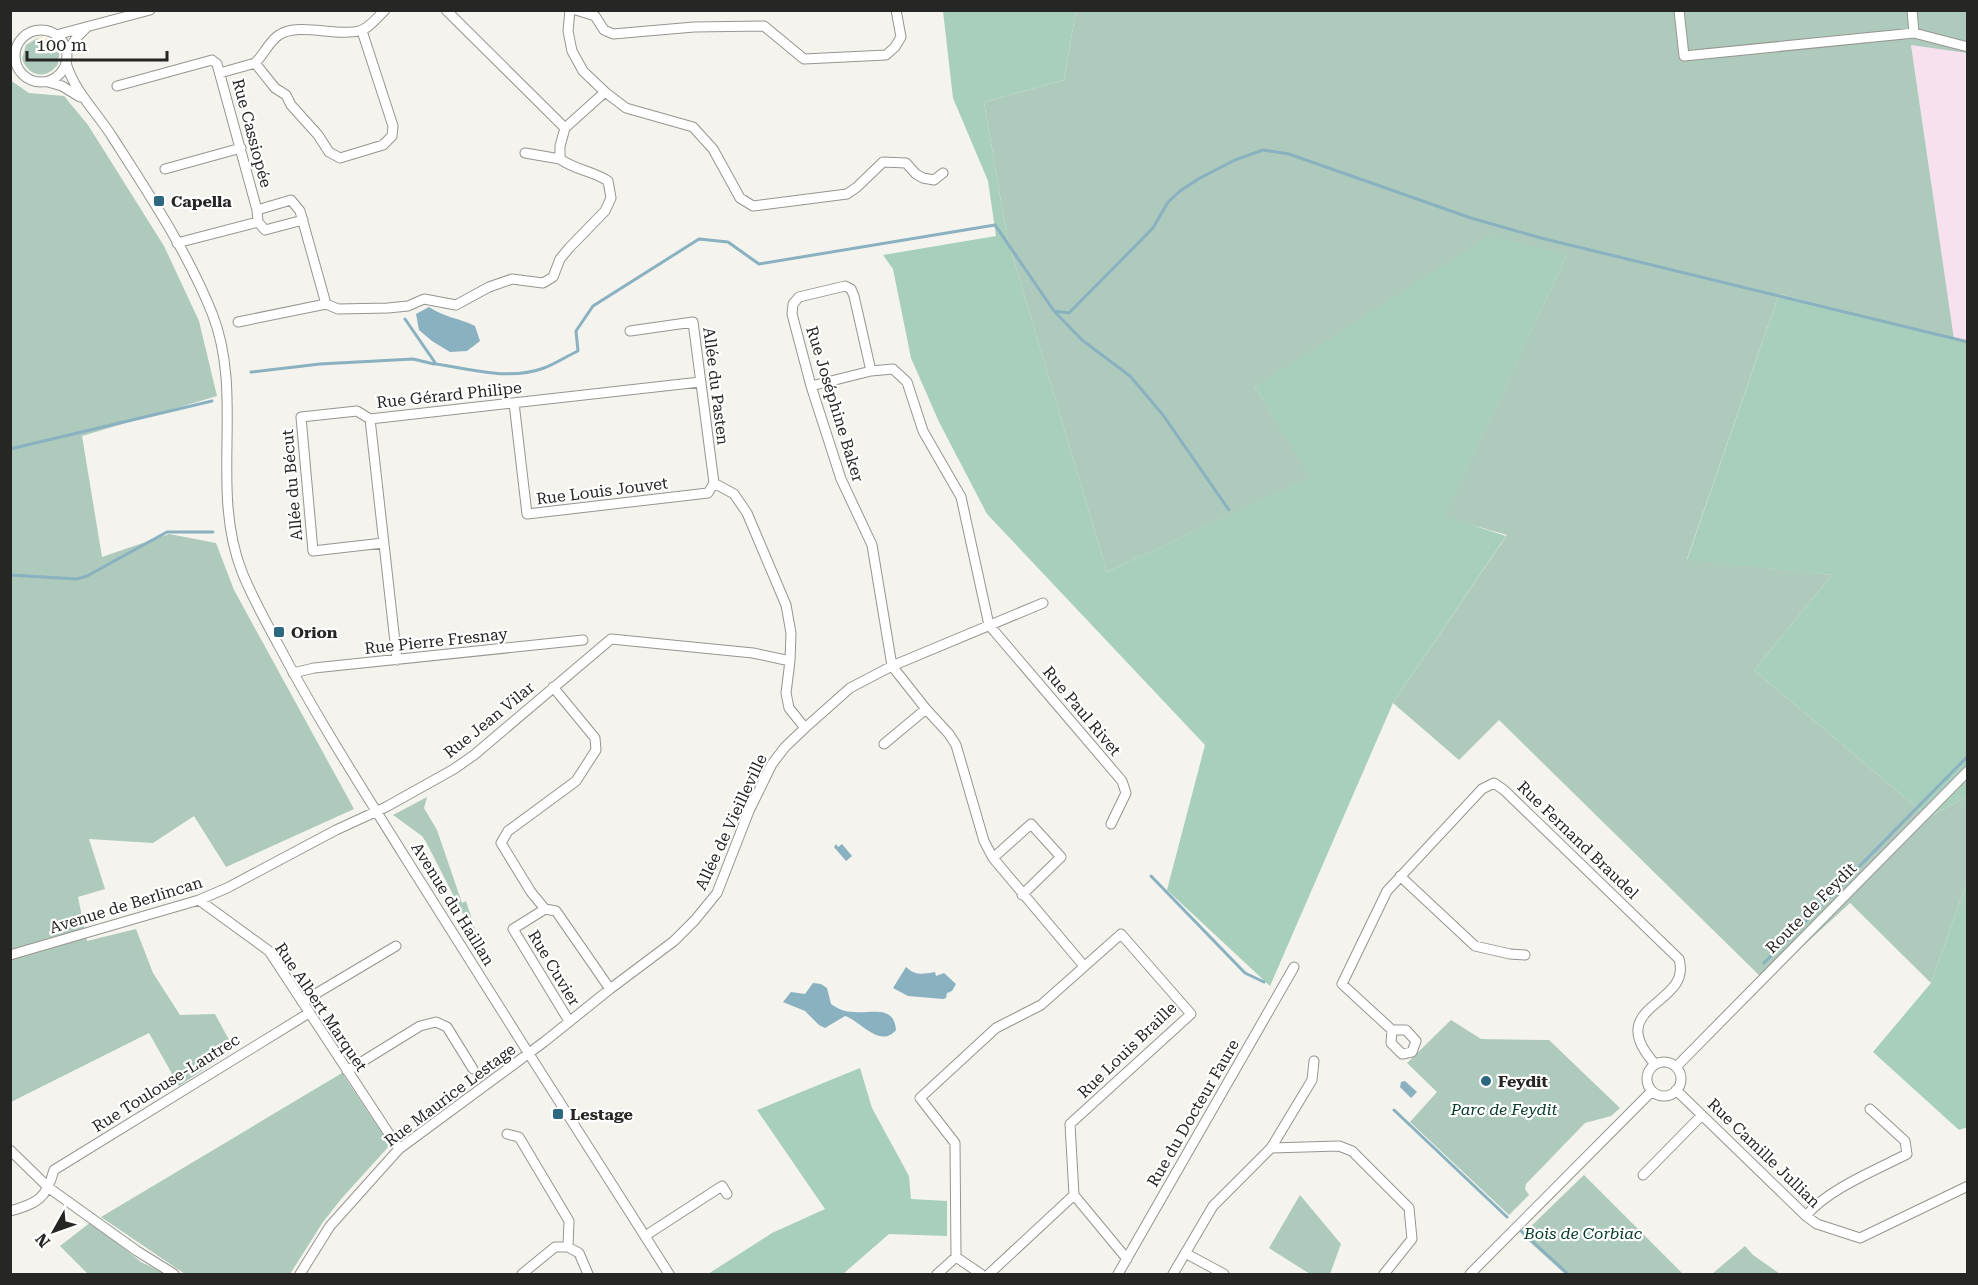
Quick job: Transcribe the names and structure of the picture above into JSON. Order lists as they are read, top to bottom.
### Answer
{
  "streets": {
    "street": [
      "Rue Cassiopée",
      "Allée du Pasten",
      "Rue Gérard Philipe",
      "Rue Joséphine Baker",
      "Allée du Bécut",
      "Rue Louis Jouvet",
      "Rue Pierre Fresnay",
      "Rue Paul Rivet",
      "Rue Jean Vilar",
      "Allée de Vieilleville",
      "Rue Fernand Braudel",
      "Avenue du Haillan",
      "Avenue de Berlincan",
      "Route de Feydit",
      "Rue Cuvier",
      "Rue Albert Marquet",
      "Rue Louis Braille",
      "Rue Toulouse-Lautrec",
      "Rue Maurice Lestage",
      "Rue du Docteur Faure",
      "Rue Camille Jullian"
    ]
  },
  "crossings": [
    ["Allée du Pasten", "Rue Gérard Philipe"],
    ["Allée du Pasten", "Rue Louis Jouvet"],
    ["Rue Gérard Philipe", "Allée du Bécut"],
    ["Rue Gérard Philipe", "Rue Louis Jouvet"],
    ["Rue Gérard Philipe", "Rue Pierre Fresnay"],
    ["Rue Joséphine Baker", "Allée de Vieilleville"],
    ["Rue Pierre Fresnay", "Avenue du Haillan"],
    ["Rue Paul Rivet", "Allée de Vieilleville"],
    ["Rue Jean Vilar", "Avenue du Haillan"],
    ["Rue Jean Vilar", "Avenue de Berlincan"],
    ["Allée de Vieilleville", "Avenue du Haillan"],
    ["Allée de Vieilleville", "Rue Cuvier"],
    ["Allée de Vieilleville", "Rue Maurice Lestage"],
    ["Rue Fernand Braudel", "Route de Feydit"],
    ["Rue Fernand Braudel", "Rue Camille Jullian"],
    ["Avenue du Haillan", "Avenue de Berlincan"],
    ["Avenue du Haillan", "Rue Maurice Lestage"],
    ["Avenue de Berlincan", "Rue Albert Marquet"],
    ["Route de Feydit", "Rue Camille Jullian"],
    ["Rue Albert Marquet", "Rue Toulouse-Lautrec"],
    ["Rue Albert Marquet", "Rue Maurice Lestage"]
  ],
  "parks": ["Parc de Feydit", "Bois de Corbiac"],
  "places": {
    "transit": ["Capella", "Orion", "Lestage"],
    "other": ["Feydit"]
  },
  "scale_bar": "100 m",
  "north": "bottom left"
}
